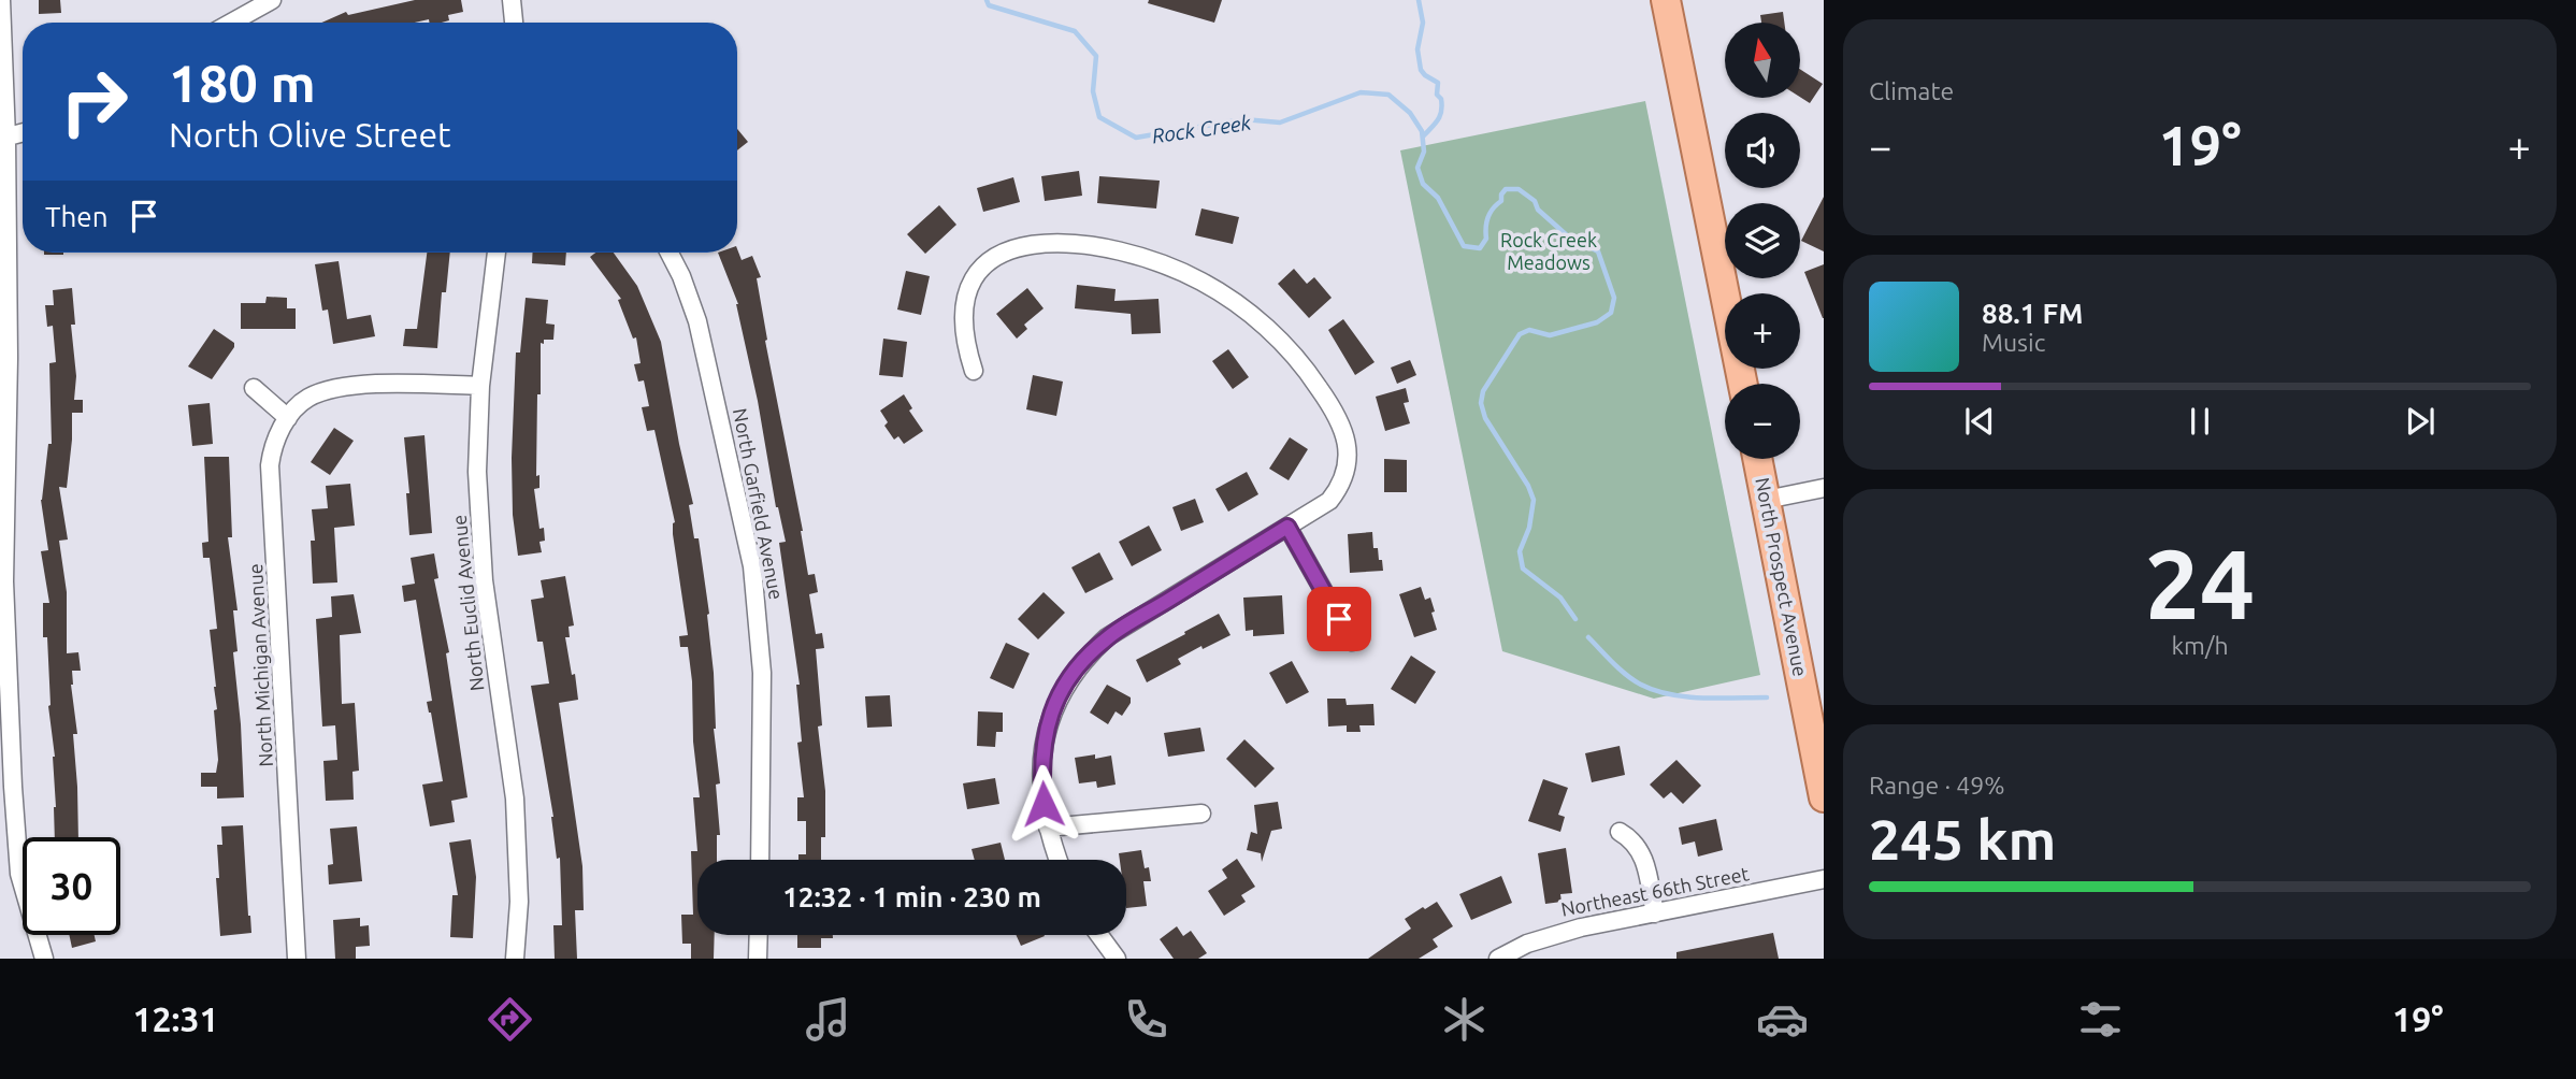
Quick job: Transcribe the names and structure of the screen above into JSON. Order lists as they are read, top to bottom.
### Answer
{
  "streets": {
    "main road": ["North Prospect Avenue"],
    "street": [
      "North Garfield Avenue",
      "North Euclid Avenue",
      "North Michigan Avenue",
      "Northeast 66th Street"
    ]
  },
  "water": ["Rock Creek"],
  "parks": ["Rock Creek Meadows"],
  "north": "top",
  "page": {
    "tile": [
      "Climate",
      ["24", "km/h"],
      ["Range · 49%", "245 km"]
    ],
    "map_buttons": ["+", "−"],
    "turn": ["180 m", "North Olive Street"],
    "heat": ["−", "19°", "+"],
    "then": "Then",
    "song": ["88.1 FM", "Music"],
    "limit": "30",
    "trip": "12:32 · 1 min · 230 m",
    "tabs": ["12:31", "19°"]
  }
}
